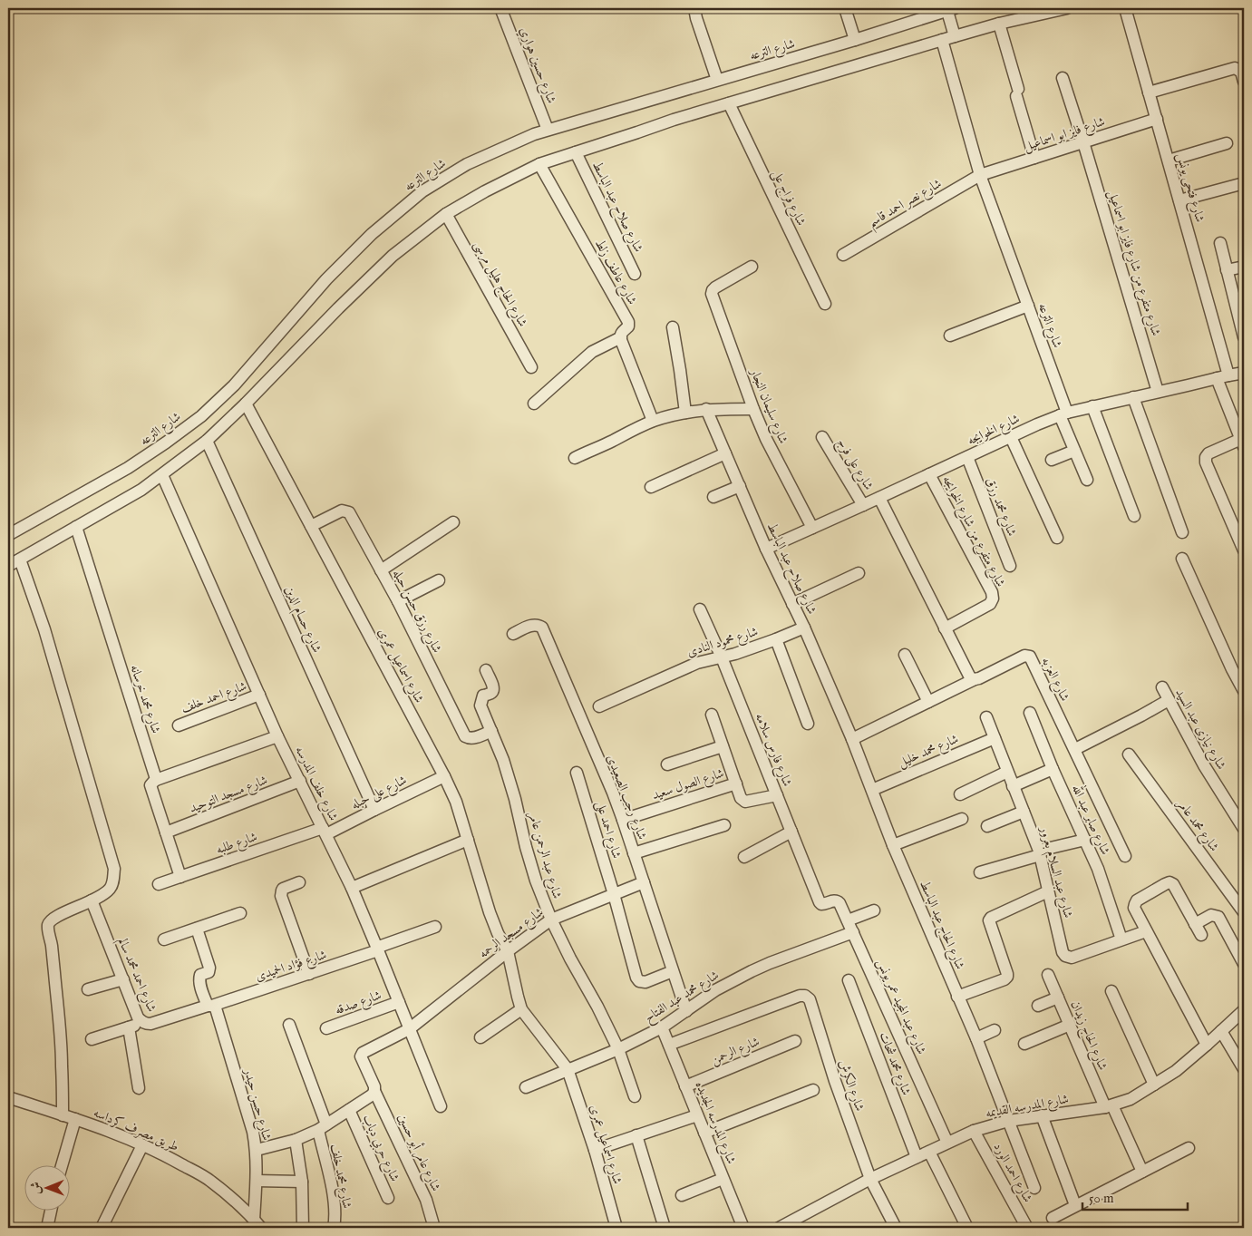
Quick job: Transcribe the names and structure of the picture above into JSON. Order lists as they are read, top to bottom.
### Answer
{
  "streets": {
    "street": [
      "شارع الترعه",
      "شارع حسين هواري",
      "شارع فايز ابو اسماعيل",
      "شارع فتحى يونس",
      "شارع فراج على",
      "شارع نصر احمد قاسم",
      "شارع صلاح عبد الباسط",
      "شارع متفرع من شارع فايز ابو اسماعيل",
      "شارع عاطف زلط",
      "شارع الحاج هليل مرسى",
      "شارع سليمان النجار",
      "شارع الخوايجه",
      "شارع على فرج",
      "شارع محمد رزق",
      "شارع متفرع من شارع الخوايجه",
      "شارع رزق حسن حبله",
      "شارع حسام الدين",
      "شارع محمود النادى",
      "شارع اسماعيل عمرى",
      "شارع العزبه",
      "شارع احمد خلف",
      "شارع محمد خرسانه",
      "شارع نيازى عبد السيد",
      "شارع فارس سلامه",
      "شارع محمد خليل",
      "شارع خلف المدرسه",
      "شارع الصول سعيد",
      "شارع على حبله",
      "شارع مسجد التوحيد",
      "شارع رجب الصعيدى",
      "شارع صابر عبد الله",
      "شارع محمد عامر",
      "شارع احمد على",
      "شارع طلبه",
      "شارع عبد الرحمن عامر",
      "شارع عبد السلام بعرور",
      "شارع الحاج عبد الباسط",
      "شارع مسجد الرحمه",
      "شارع فؤاد الحميدى",
      "شارع احمد محمد سالم",
      "شارع محمد عبد الفتاح",
      "شارع صدقه",
      "شارع عبد المجيد عمر يونس",
      "شارع الحاج زيدان",
      "شارع الرحمن",
      "شارع محمد شحات",
      "شارع الكرش",
      "شارع حسن حيدر",
      "شارع المدرسه القديمه",
      "شارع المدرسه الجديده",
      "طريق مصرف كرداسه",
      "شارع حربي دياب",
      "شارع عامر أبو حسين",
      "شارع احمد الورد",
      "شارع محمد خلف"
    ]
  },
  "crossings": [
    ["شارع الترعه", "شارع حسين هواري"],
    ["شارع الترعه", "شارع فايز ابو اسماعيل"],
    ["شارع الترعه", "شارع نصر احمد قاسم"],
    ["شارع الترعه", "شارع الخوايجه"],
    ["شارع فايز ابو اسماعيل", "شارع فتحى يونس"],
    ["شارع فايز ابو اسماعيل", "شارع نصر احمد قاسم"],
    ["شارع فايز ابو اسماعيل", "شارع متفرع من شارع فايز ابو اسماعيل"],
    ["شارع فتحى يونس", "شارع الخوايجه"],
    ["شارع صلاح عبد الباسط", "شارع الخوايجه"],
    ["شارع صلاح عبد الباسط", "شارع محمود النادى"],
    ["شارع صلاح عبد الباسط", "شارع الحاج عبد الباسط"],
    ["شارع متفرع من شارع فايز ابو اسماعيل", "شارع الخوايجه"],
    ["شارع سليمان النجار", "شارع الخوايجه"],
    ["شارع الخوايجه", "شارع على فرج"],
    ["شارع الخوايجه", "شارع محمد رزق"],
    ["شارع الخوايجه", "شارع متفرع من شارع الخوايجه"],
    ["شارع رزق حسن حبله", "شارع اسماعيل عمرى"],
    ["شارع رزق حسن حبله", "شارع عبد الرحمن عامر"],
    ["شارع حسام الدين", "شارع على حبله"],
    ["شارع محمود النادى", "شارع فارس سلامه"],
    ["شارع اسماعيل عمرى", "شارع على حبله"],
    ["شارع اسماعيل عمرى", "شارع مسجد الرحمه"],
    ["شارع اسماعيل عمرى", "شارع محمد عبد الفتاح"],
    ["شارع احمد خلف", "شارع خلف المدرسه"],
    ["شارع محمد خرسانه", "شارع مسجد التوحيد"],
    ["شارع محمد خرسانه", "شارع طلبه"],
    ["شارع فارس سلامه", "شارع عبد المجيد عمر يونس"],
    ["شارع محمد خليل", "شارع عبد السلام بعرور"],
    ["شارع محمد خليل", "شارع الحاج عبد الباسط"],
    ["شارع خلف المدرسه", "شارع على حبله"],
    ["شارع خلف المدرسه", "شارع مسجد التوحيد"],
    ["شارع خلف المدرسه", "شارع طلبه"],
    ["شارع خلف المدرسه", "شارع مسجد الرحمه"],
    ["شارع خلف المدرسه", "شارع فؤاد الحميدى"],
    ["شارع خلف المدرسه", "شارع صدقه"],
    ["شارع الصول سعيد", "شارع رجب الصعيدى"],
    ["شارع على حبله", "شارع طلبه"],
    ["شارع رجب الصعيدى", "شارع احمد على"],
    ["شارع رجب الصعيدى", "شارع مسجد الرحمه"],
    ["شارع رجب الصعيدى", "شارع محمد عبد الفتاح"],
    ["شارع صابر عبد الله", "شارع عبد السلام بعرور"],
    ["شارع احمد على", "شارع مسجد الرحمه"],
    ["شارع عبد الرحمن عامر", "شارع مسجد الرحمه"],
    ["شارع عبد الرحمن عامر", "شارع محمد عبد الفتاح"],
    ["شارع الحاج عبد الباسط", "شارع المدرسه القديمه"],
    ["شارع مسجد الرحمه", "شارع عامر أبو حسين"],
    ["شارع فؤاد الحميدى", "شارع احمد محمد سالم"],
    ["شارع فؤاد الحميدى", "شارع حسن حيدر"],
    ["شارع احمد محمد سالم", "شارع حسن حيدر"],
    ["شارع محمد عبد الفتاح", "شارع عبد المجيد عمر يونس"],
    ["شارع محمد عبد الفتاح", "شارع المدرسه الجديده"],
    ["شارع عبد المجيد عمر يونس", "شارع المدرسه القديمه"],
    ["شارع الحاج زيدان", "شارع المدرسه القديمه"],
    ["شارع الرحمن", "شارع المدرسه الجديده"],
    ["شارع محمد شحات", "شارع المدرسه القديمه"],
    ["شارع الكرش", "شارع المدرسه القديمه"],
    ["شارع الكرش", "شارع المدرسه الجديده"],
    ["شارع حسن حيدر", "طريق مصرف كرداسه"],
    ["شارع المدرسه القديمه", "شارع احمد الورد"]
  ],
  "scale_bar": "50 m",
  "north": "left"
}
